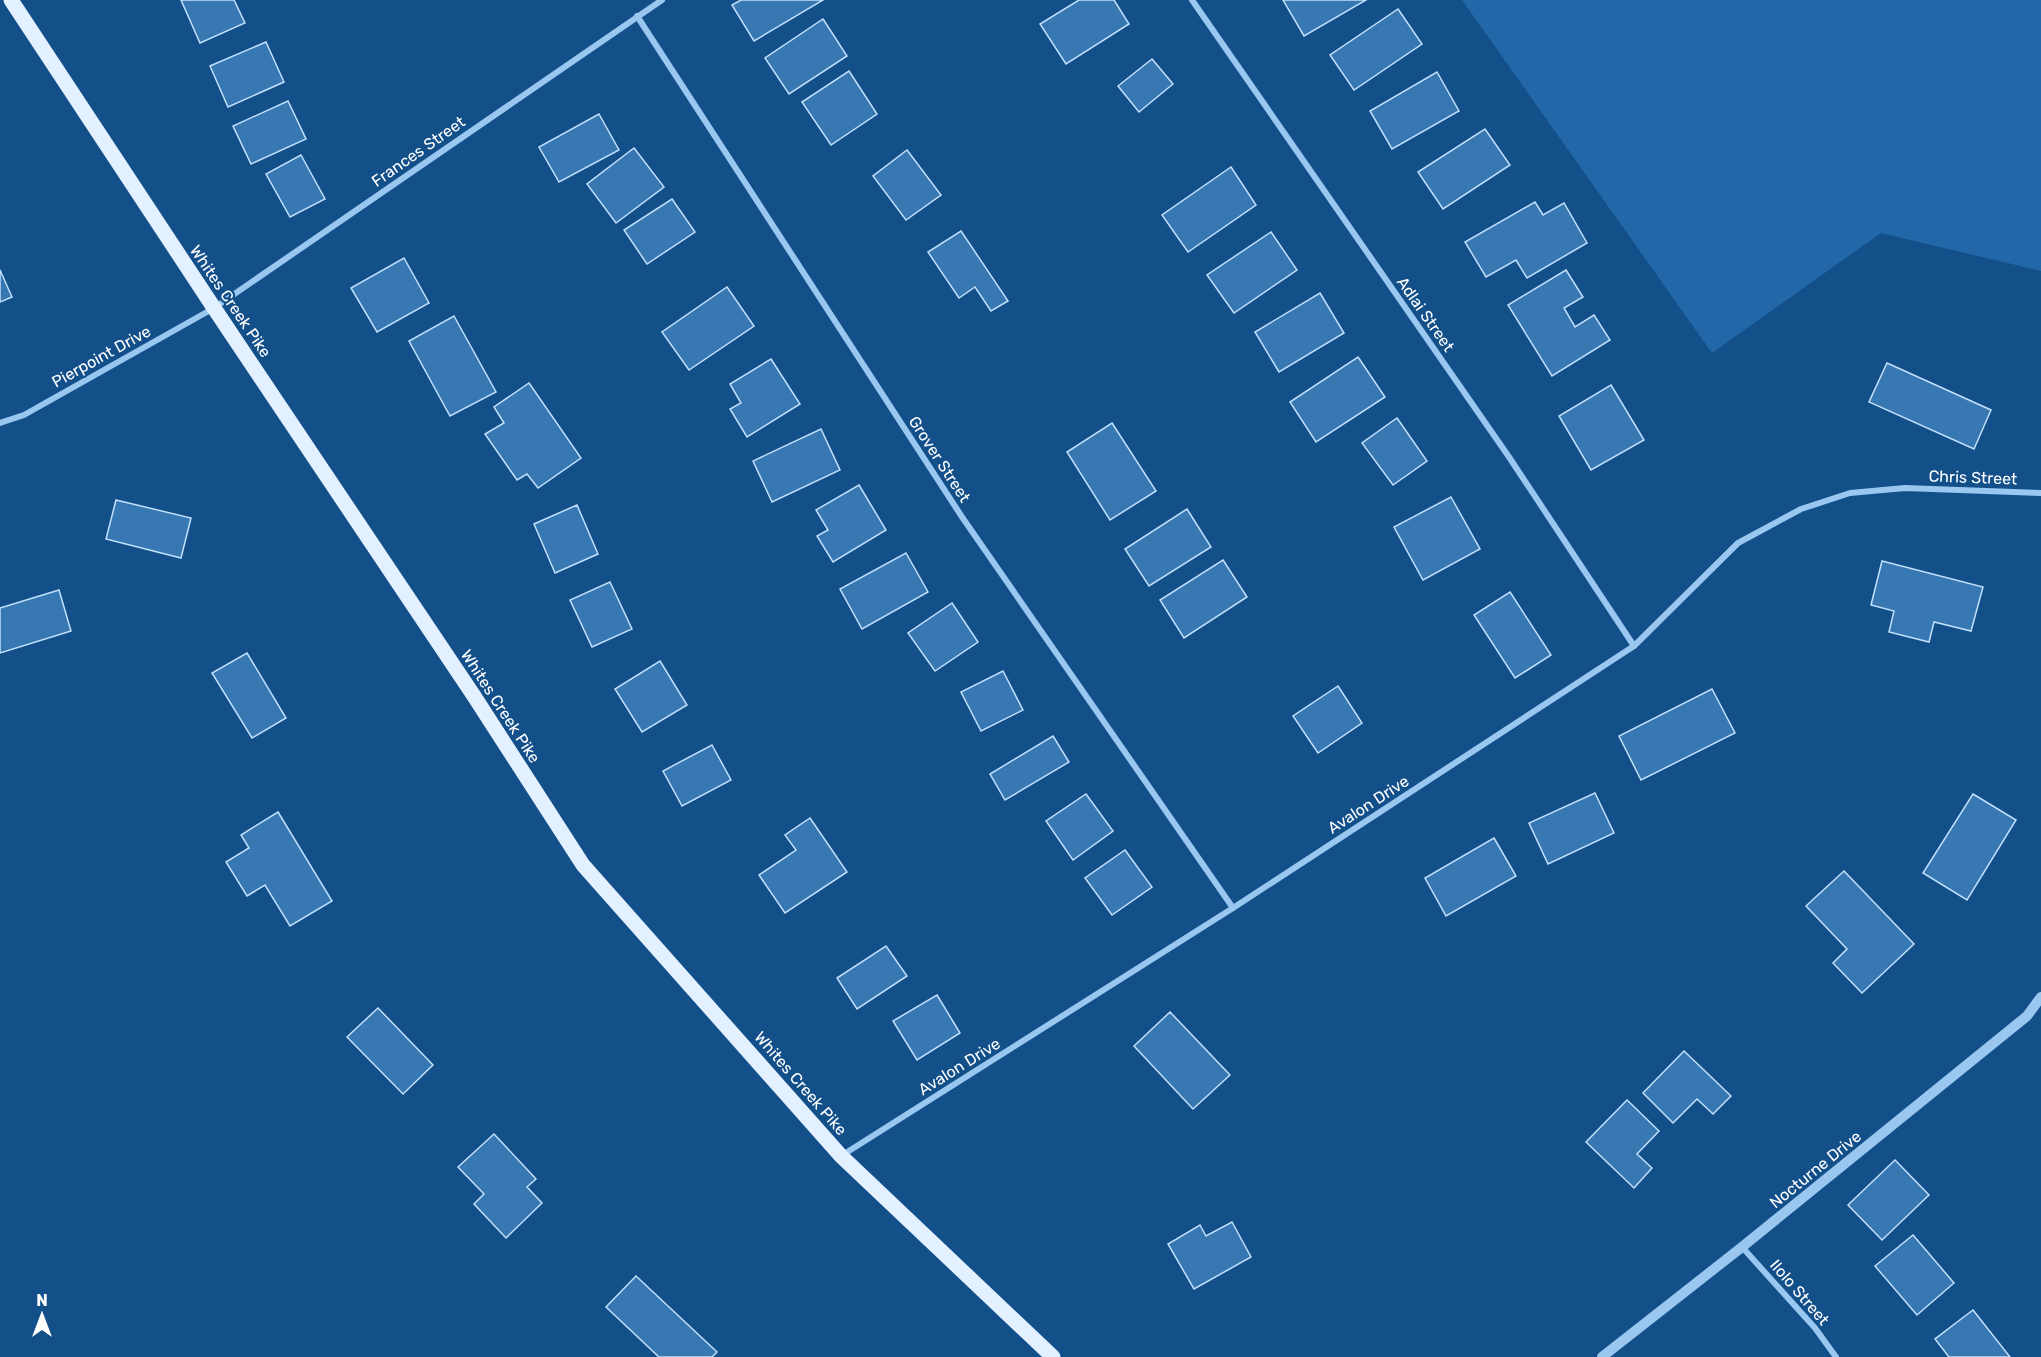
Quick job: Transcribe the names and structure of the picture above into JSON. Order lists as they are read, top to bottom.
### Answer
{
  "streets": {
    "main road": ["Whites Creek Pike"],
    "street": [
      "Frances Street",
      "Adlai Street",
      "Pierpoint Drive",
      "Grover Street",
      "Chris Street",
      "Avalon Drive",
      "Nocturne Drive",
      "Ilolo Street"
    ]
  },
  "crossings": [
    ["Frances Street", "Whites Creek Pike"],
    ["Frances Street", "Pierpoint Drive"],
    ["Frances Street", "Grover Street"],
    ["Whites Creek Pike", "Pierpoint Drive"],
    ["Whites Creek Pike", "Avalon Drive"],
    ["Adlai Street", "Avalon Drive"],
    ["Grover Street", "Avalon Drive"],
    ["Chris Street", "Avalon Drive"],
    ["Nocturne Drive", "Ilolo Street"]
  ],
  "north": "top"
}
